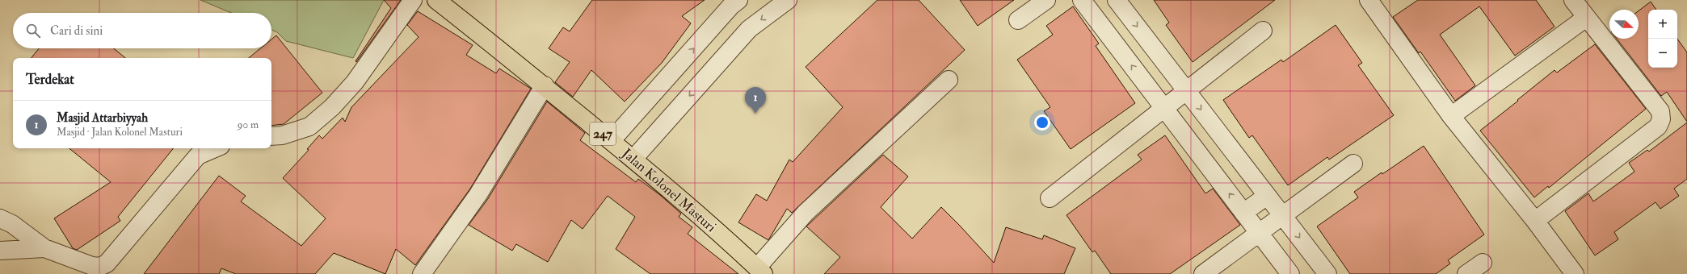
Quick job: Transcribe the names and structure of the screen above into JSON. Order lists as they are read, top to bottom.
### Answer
{
  "streets": {
    "main road": ["247", "Jalan Kolonel Masturi"]
  },
  "north": "right",
  "page": {
    "map_buttons": ["+", "−"],
    "search": "Cari di sini",
    "heading": "Terdekat",
    "pins": "1",
    "list": [
      {
        "mark": "1",
        "name": "Masjid Attarbiyyah",
        "note": "Masjid · Jalan Kolonel Masturi",
        "value": "90 m"
      }
    ]
  }
}
